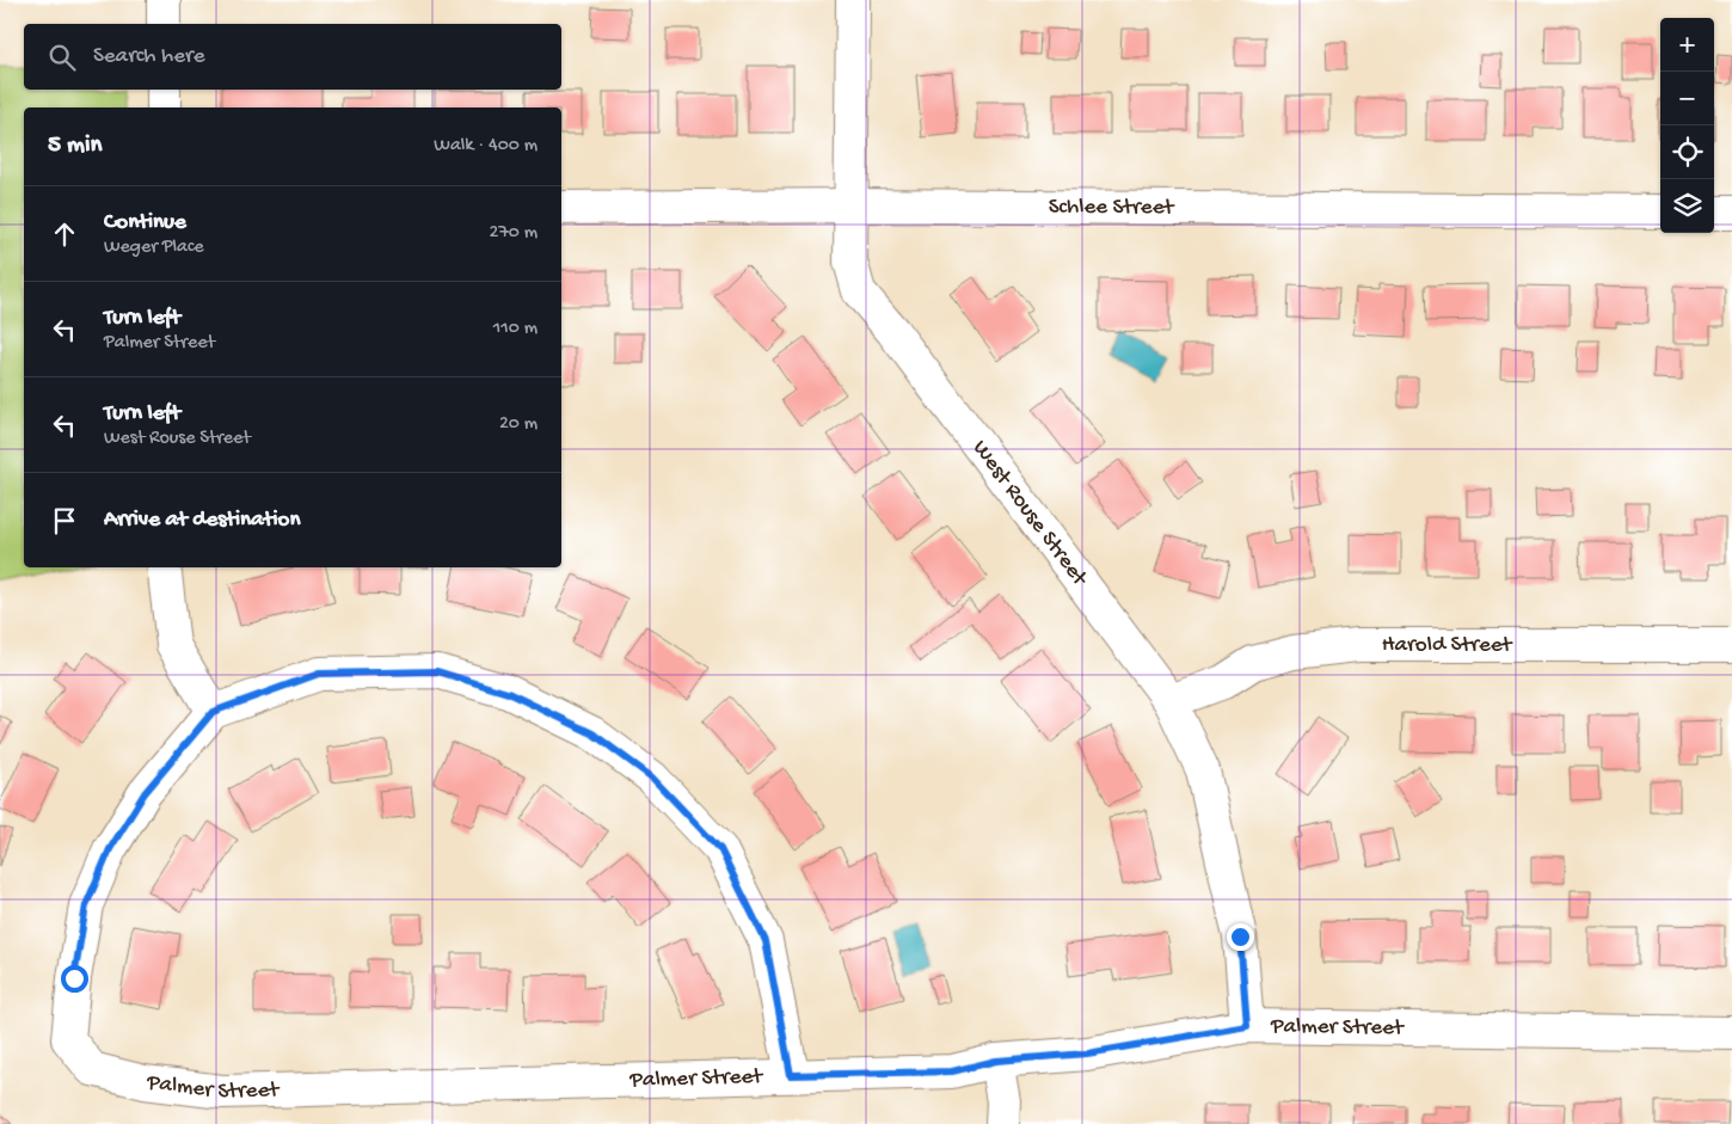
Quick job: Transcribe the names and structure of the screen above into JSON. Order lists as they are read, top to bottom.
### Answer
{
  "streets": {
    "street": [
      "Schlee Street",
      "West Rouse Street",
      "Harold Street",
      "Palmer Street"
    ]
  },
  "crossings": [
    ["Schlee Street", "West Rouse Street"],
    ["West Rouse Street", "Harold Street"],
    ["West Rouse Street", "Palmer Street"]
  ],
  "page": {
    "map_buttons": ["+", "−"],
    "search": "Search here",
    "heading": ["5 min", "Walk · 400 m"],
    "list": [
      ["Continue", "Weger Place", "270 m"],
      ["Turn left", "Palmer Street", "110 m"],
      ["Turn left", "West Rouse Street", "20 m"],
      "Arrive at destination"
    ]
  }
}
